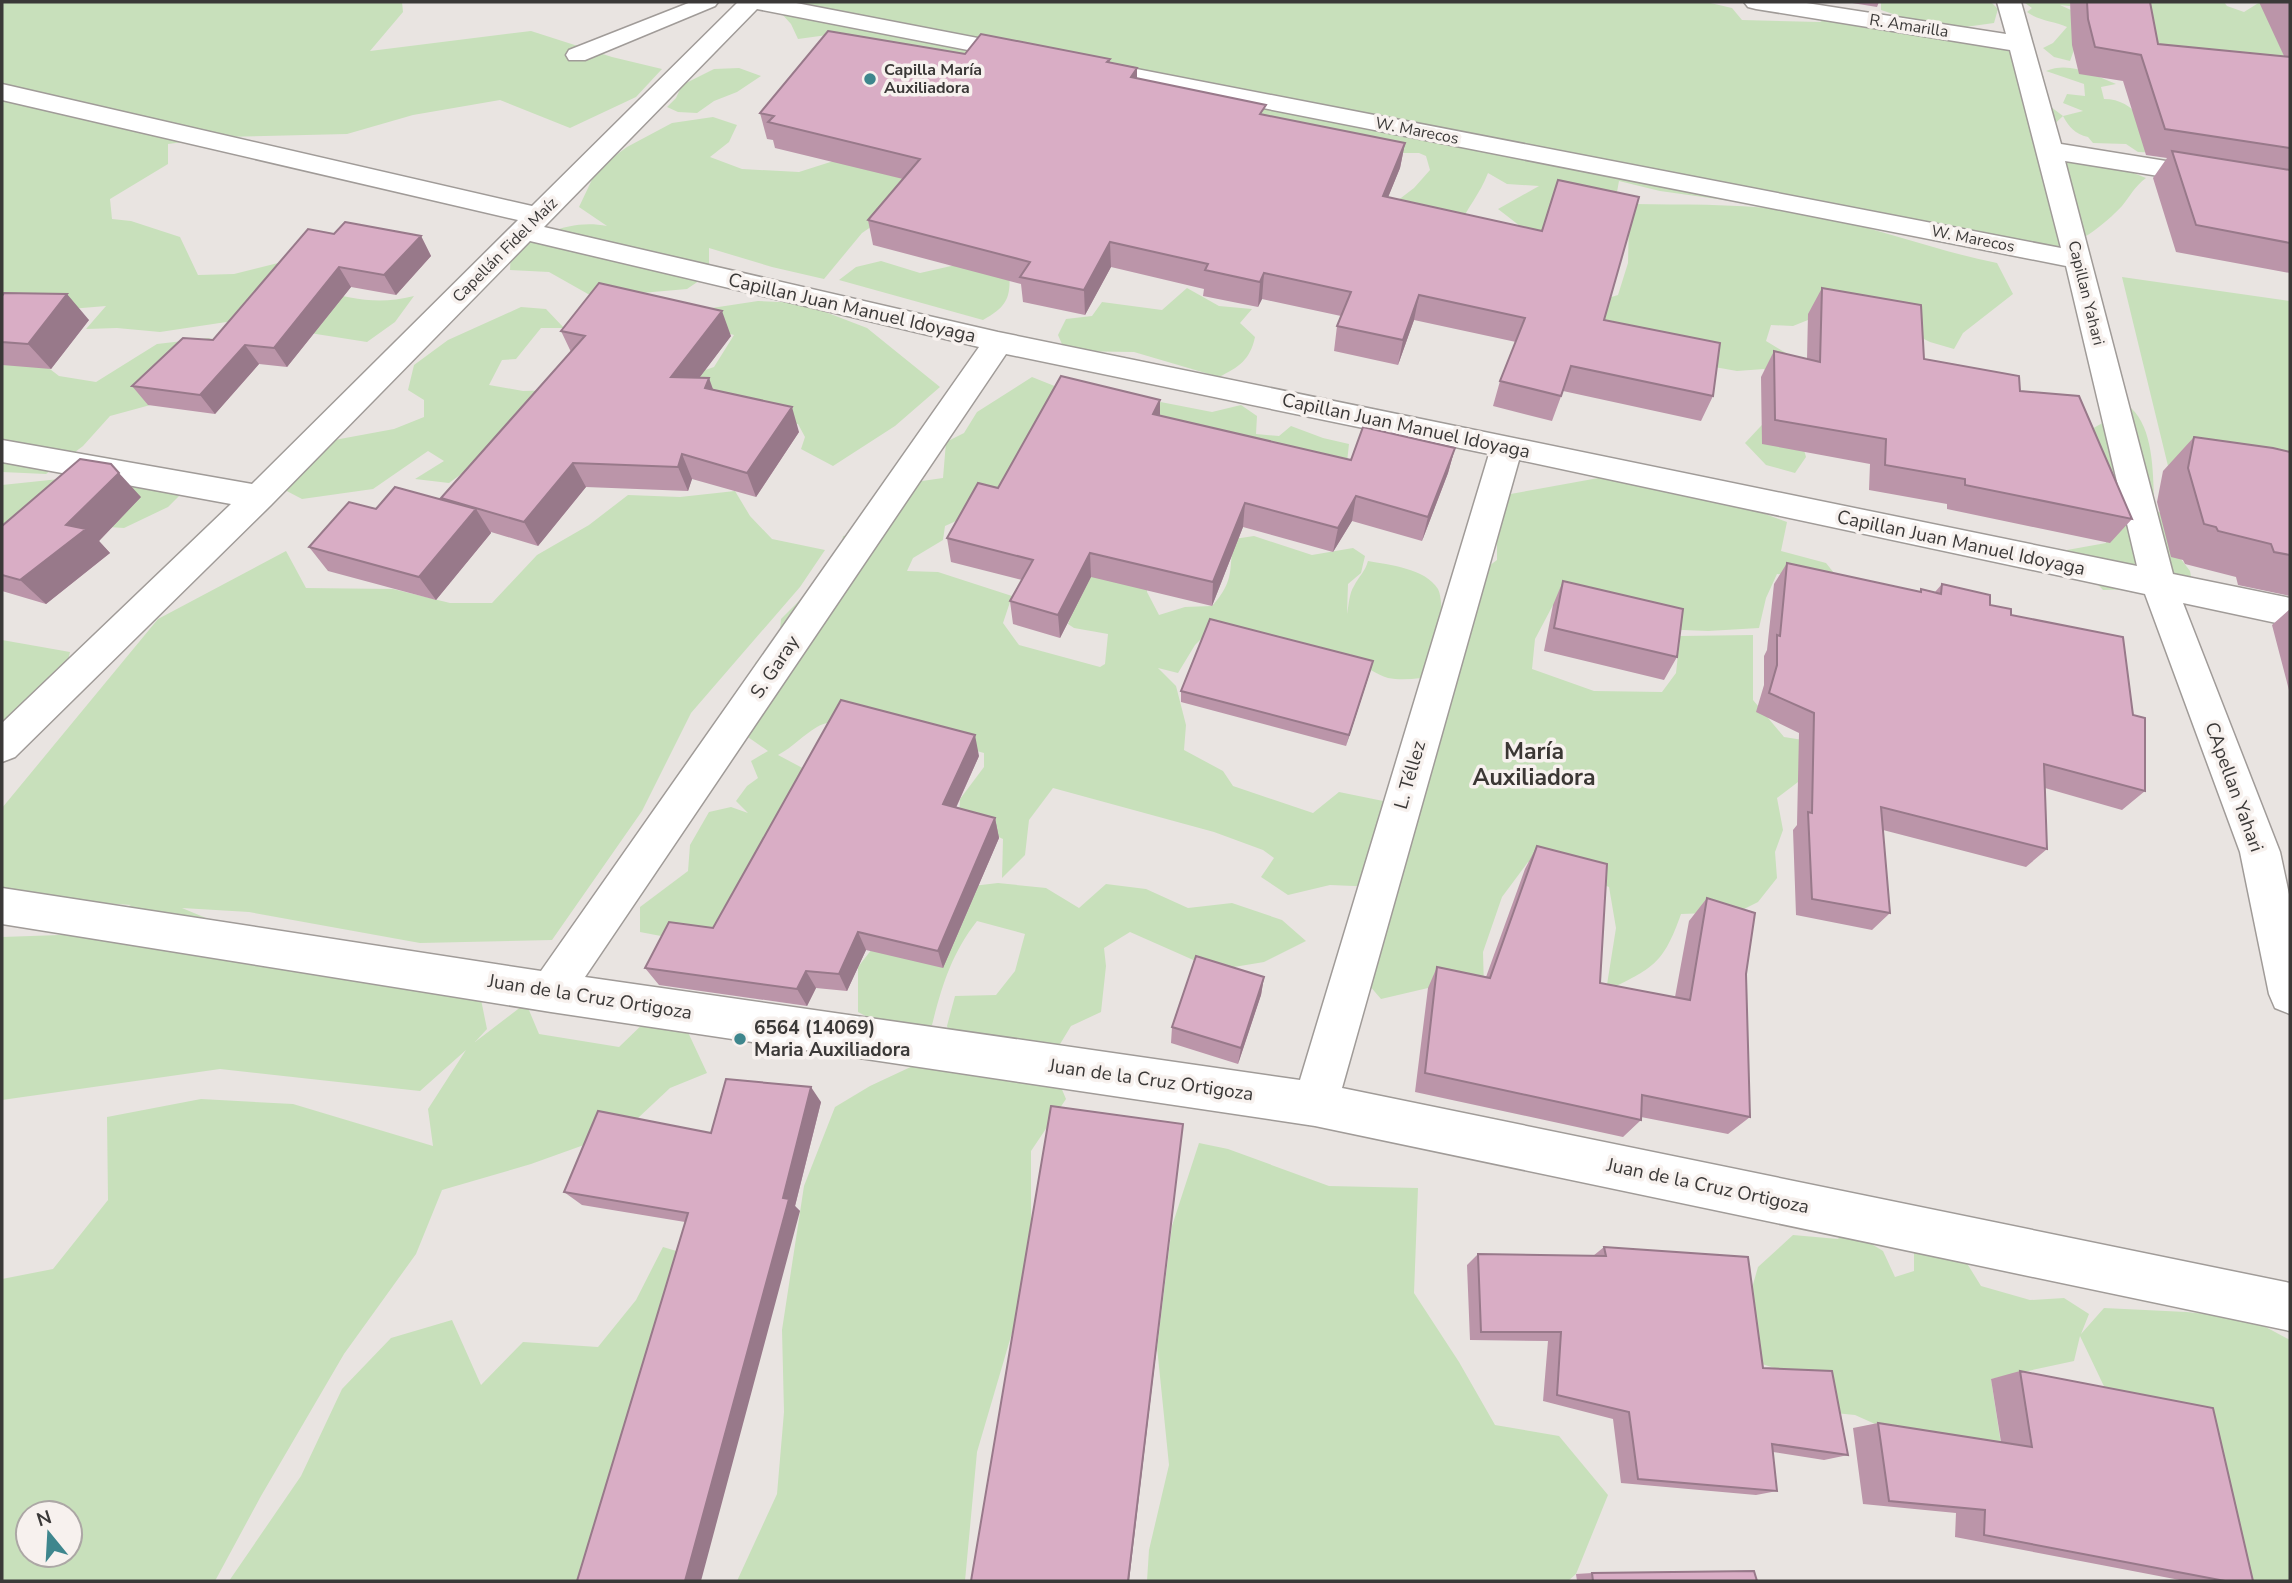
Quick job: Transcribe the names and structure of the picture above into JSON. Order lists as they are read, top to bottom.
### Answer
{
  "streets": {
    "street": [
      "R. Amarilla",
      "W. Marecos",
      "Capellán Fidel Maíz",
      "Capillan Yahari",
      "Capillan Juan Manuel Idoyaga",
      "S. Garay",
      "L. Téllez",
      "CApellan Yahari",
      "Juan de la Cruz Ortigoza"
    ]
  },
  "crossings": [
    ["R. Amarilla", "Capillan Yahari"],
    ["W. Marecos", "Capellán Fidel Maíz"],
    ["W. Marecos", "Capillan Yahari"],
    ["Capellán Fidel Maíz", "Capillan Juan Manuel Idoyaga"],
    ["Capillan Yahari", "Capillan Juan Manuel Idoyaga"],
    ["Capillan Yahari", "CApellan Yahari"],
    ["Capillan Juan Manuel Idoyaga", "S. Garay"],
    ["Capillan Juan Manuel Idoyaga", "L. Téllez"],
    ["Capillan Juan Manuel Idoyaga", "CApellan Yahari"],
    ["S. Garay", "Juan de la Cruz Ortigoza"],
    ["L. Téllez", "Juan de la Cruz Ortigoza"]
  ],
  "districts": ["María Auxiliadora"],
  "places": ["Capilla María Auxiliadora", "6564 (14069) Maria Auxiliadora"],
  "north": "top"
}
